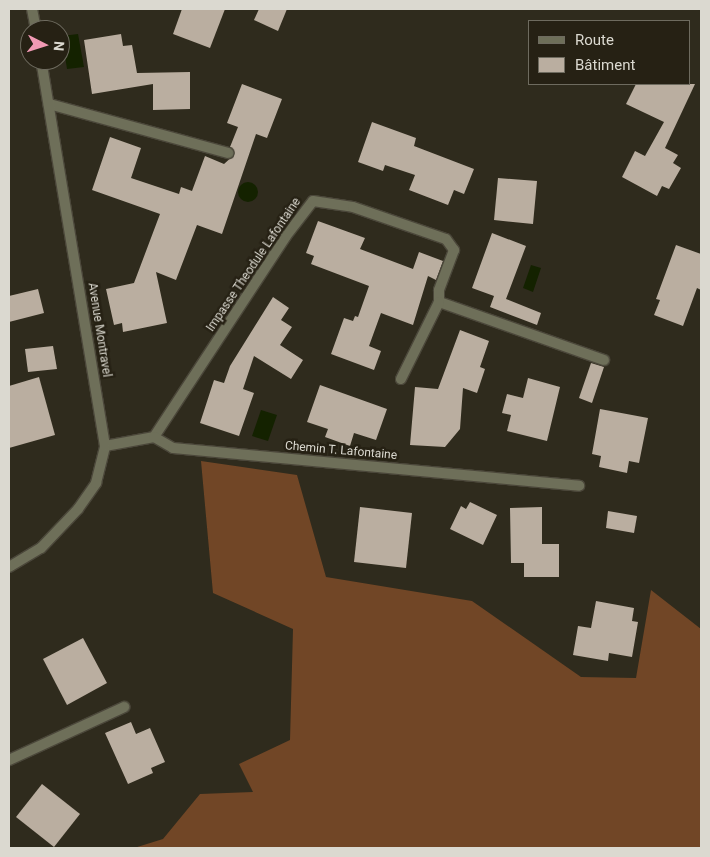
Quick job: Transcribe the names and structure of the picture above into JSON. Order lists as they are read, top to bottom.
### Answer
{
  "streets": {
    "street": ["Impasse Theodule Lafontaine", "Avenue Montravel", "Chemin T. Lafontaine"]
  },
  "crossings": [
    ["Impasse Theodule Lafontaine", "Chemin T. Lafontaine"]
  ],
  "legend": ["Route", "Bâtiment"],
  "north": "right"
}
